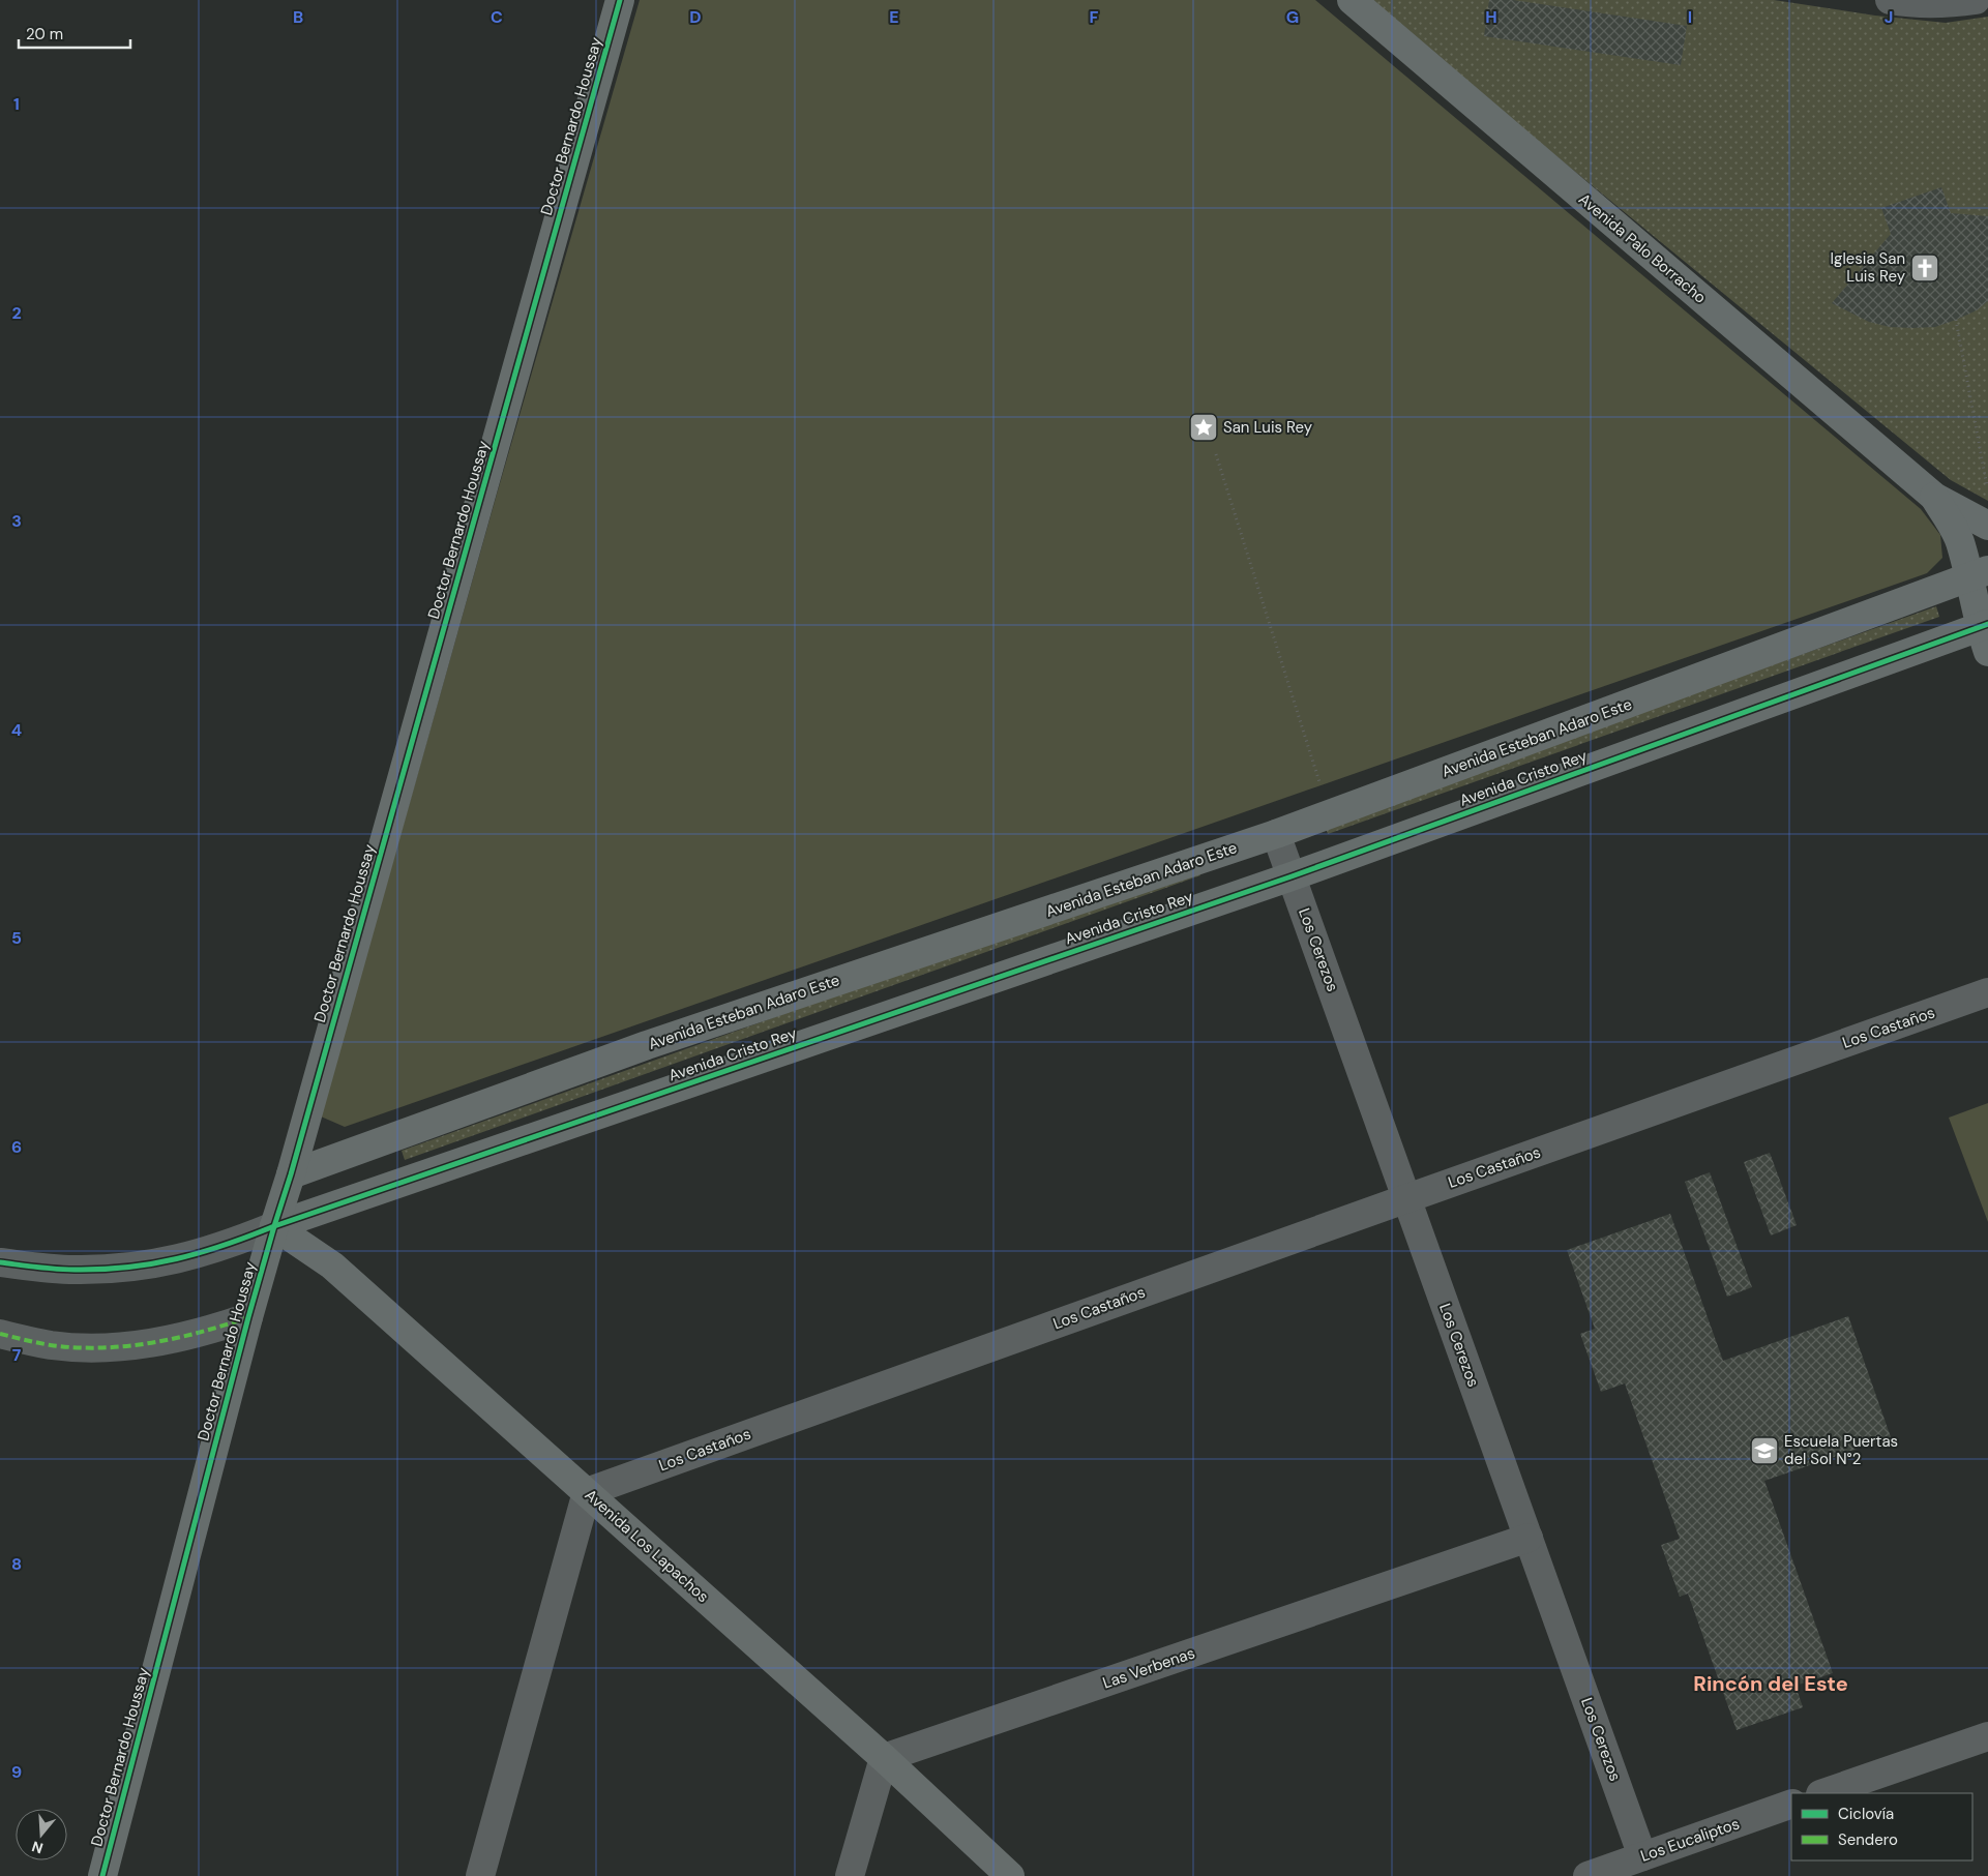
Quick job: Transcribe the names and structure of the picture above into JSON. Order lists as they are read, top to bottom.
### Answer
{
  "streets": {
    "street": [
      "Doctor Bernardo Houssay",
      "Avenida Palo Borracho",
      "Avenida Esteban Adaro Este",
      "Avenida Cristo Rey",
      "Los Cerezos",
      "Los Castaños",
      "Avenida Los Lapachos",
      "Las Verbenas",
      "Los Eucaliptos"
    ]
  },
  "crossings": [
    ["Doctor Bernardo Houssay", "Avenida Esteban Adaro Este"],
    ["Doctor Bernardo Houssay", "Avenida Cristo Rey"],
    ["Doctor Bernardo Houssay", "Avenida Los Lapachos"],
    ["Avenida Palo Borracho", "Avenida Esteban Adaro Este"],
    ["Avenida Palo Borracho", "Avenida Cristo Rey"],
    ["Avenida Esteban Adaro Este", "Los Cerezos"],
    ["Avenida Cristo Rey", "Los Cerezos"],
    ["Avenida Cristo Rey", "Avenida Los Lapachos"],
    ["Los Cerezos", "Los Castaños"],
    ["Los Cerezos", "Las Verbenas"],
    ["Los Cerezos", "Los Eucaliptos"],
    ["Los Castaños", "Avenida Los Lapachos"],
    ["Avenida Los Lapachos", "Las Verbenas"]
  ],
  "districts": ["Rincón del Este"],
  "places": {
    "church": ["Iglesia San Luis Rey"],
    "place": ["San Luis Rey"],
    "school or university": ["Escuela Puertas del Sol N°2"]
  },
  "legend": ["Ciclovía", "Sendero"],
  "scale_bar": "20 m",
  "north": "bottom",
  "grid": {
    "columns": [
      "B",
      "C",
      "D",
      "E",
      "F",
      "G",
      "H",
      "I",
      "J"
    ],
    "rows": [
      "1",
      "2",
      "3",
      "4",
      "5",
      "6",
      "7",
      "8",
      "9"
    ]
  }
}
